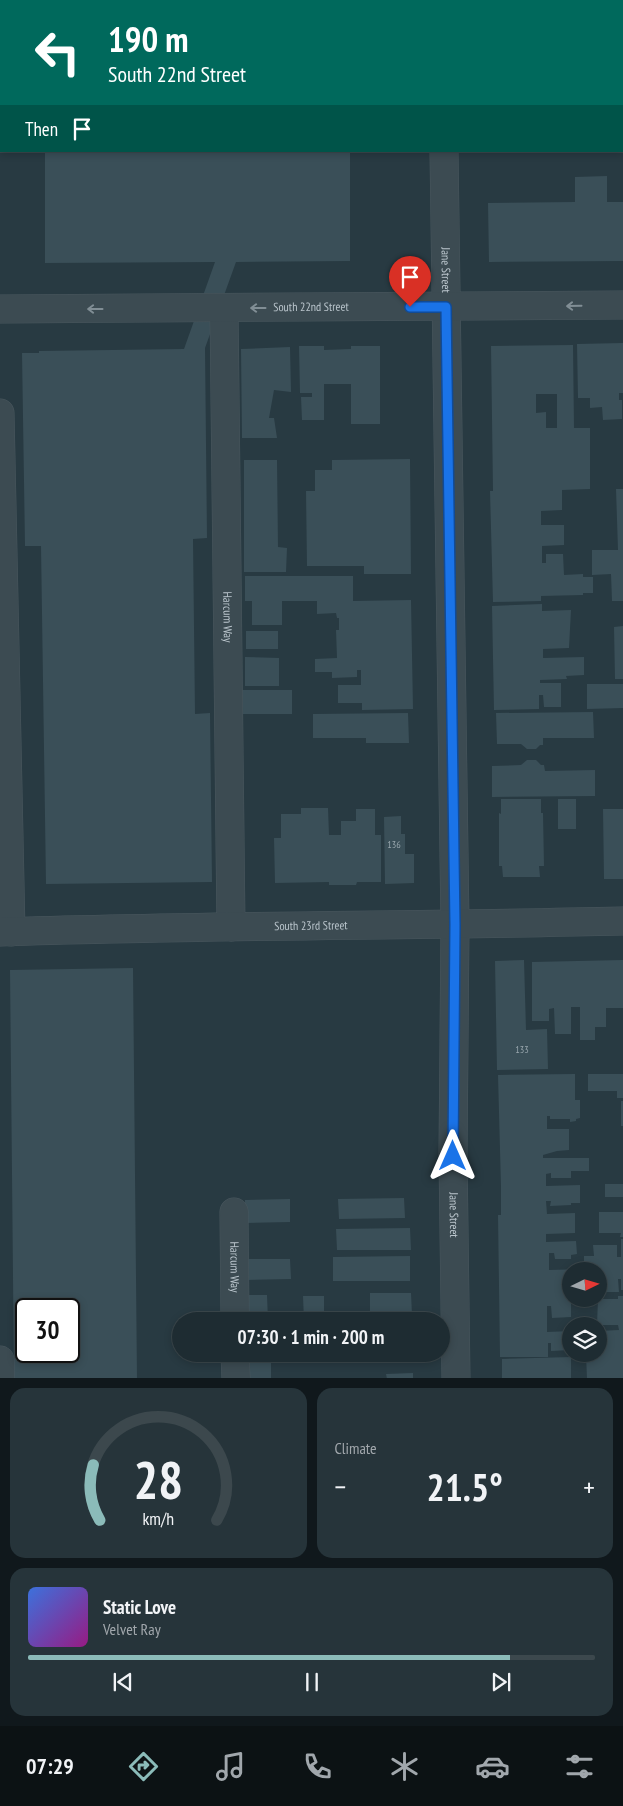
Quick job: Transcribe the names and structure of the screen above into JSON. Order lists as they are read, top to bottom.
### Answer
{
  "streets": {
    "street": [
      "Jane Street",
      "South 22nd Street",
      "Harcum Way",
      "South 23rd Street"
    ]
  },
  "crossings": [
    ["Jane Street", "South 22nd Street"],
    ["Jane Street", "South 23rd Street"],
    ["South 22nd Street", "Harcum Way"],
    ["Harcum Way", "South 23rd Street"]
  ],
  "one_way": ["South 22nd Street"],
  "house_numbers": ["136", "133"],
  "north": "right",
  "page": {
    "turn": ["190 m", "South 22nd Street"],
    "then": "Then",
    "limit": "30",
    "trip": "07:30 · 1 min · 200 m",
    "tile": "Climate",
    "heat": ["−", "21.5°", "+"],
    "song": ["Static Love", "Velvet Ray"],
    "tabs": "07:29",
    "gauge": ["28", "km/h"]
  }
}
